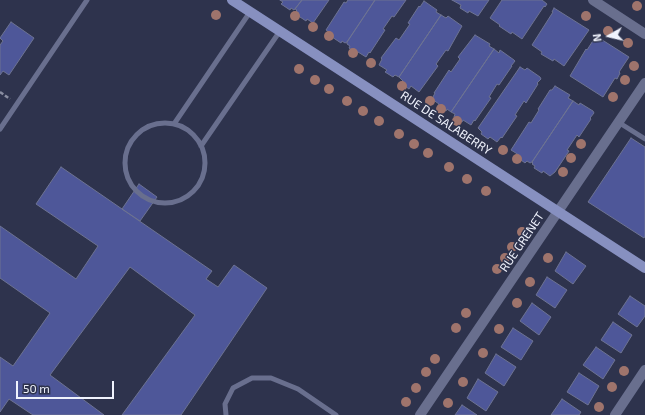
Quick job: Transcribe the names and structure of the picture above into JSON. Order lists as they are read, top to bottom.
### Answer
{
  "streets": {
    "main road": ["RUE DE SALABERRY"],
    "street": ["RUE GRENET"]
  },
  "crossings": [
    ["RUE DE SALABERRY", "RUE GRENET"]
  ],
  "scale_bar": "50 m",
  "north": "left"
}
